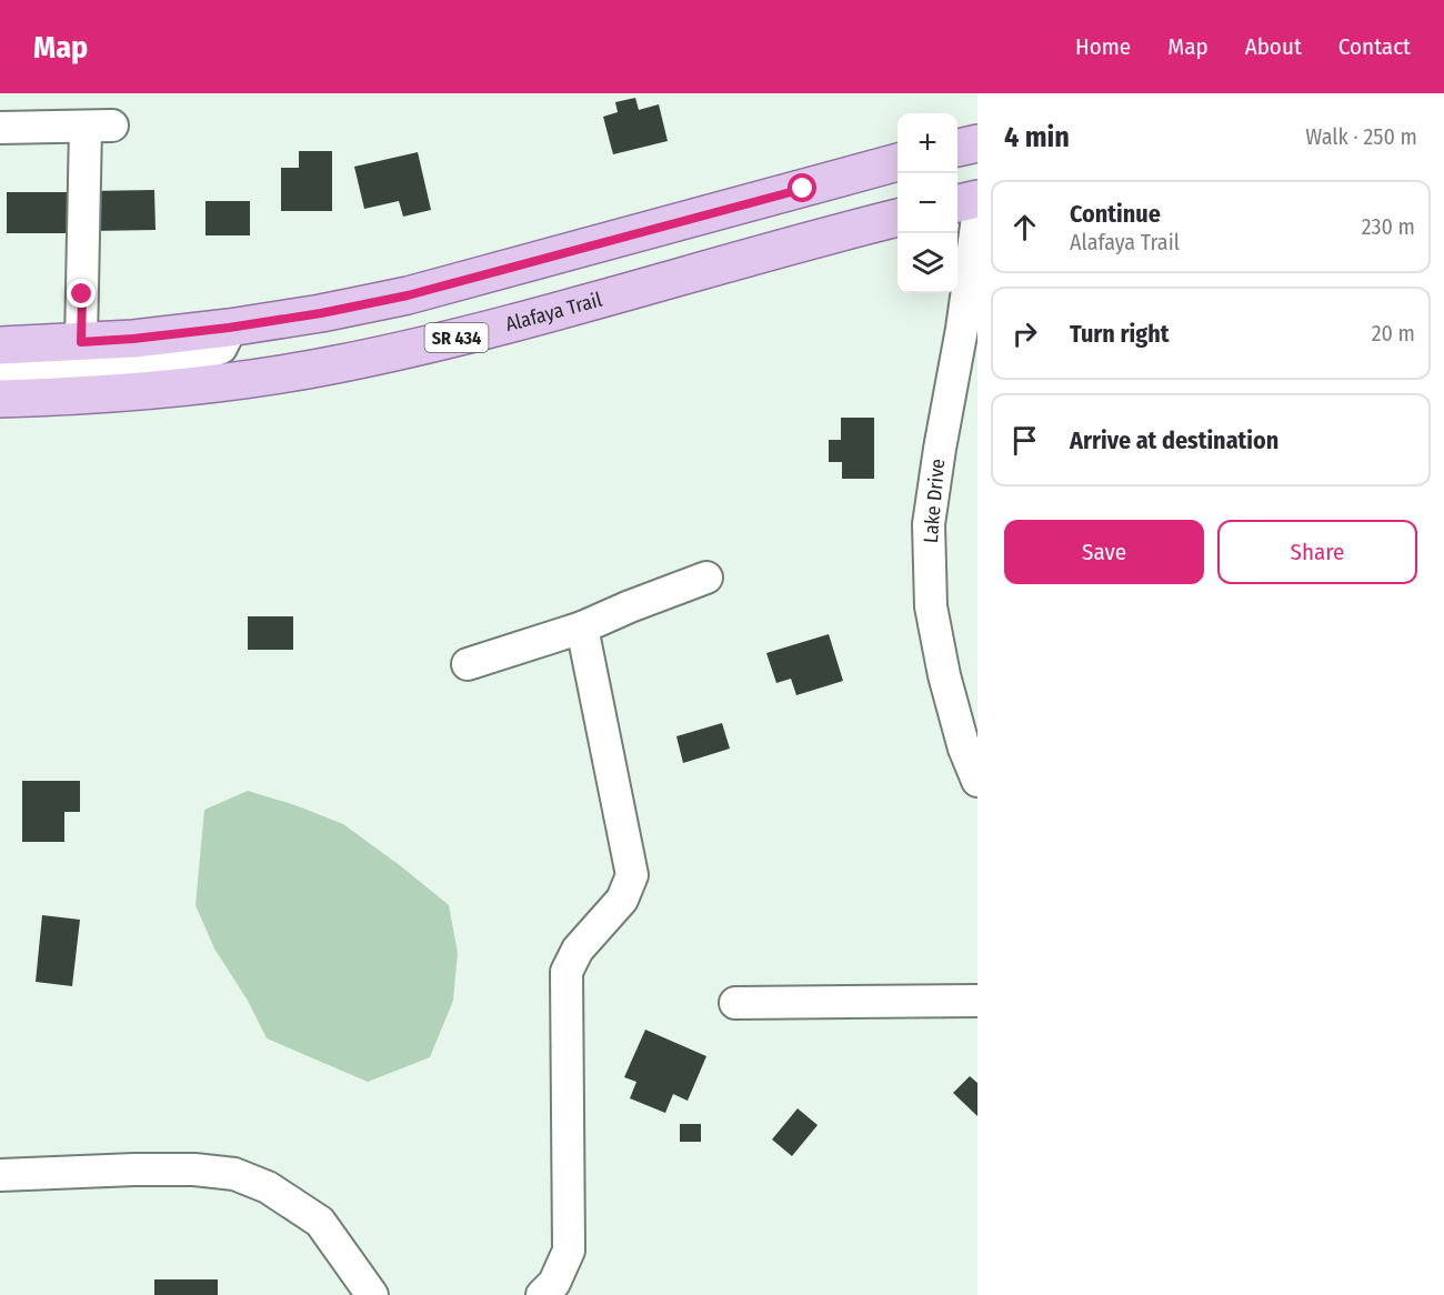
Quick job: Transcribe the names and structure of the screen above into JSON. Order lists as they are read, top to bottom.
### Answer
{
  "streets": {
    "main road": ["Alafaya Trail", "SR 434"],
    "street": ["Lake Drive"]
  },
  "page": {
    "header": "Map",
    "nav": [
      "Home",
      "Map",
      "About",
      "Contact"
    ],
    "heading": ["4 min", "Walk · 250 m"],
    "map_buttons": ["+", "−"],
    "list": [
      ["Continue", "Alafaya Trail", "230 m"],
      ["Turn right", "20 m"],
      "Arrive at destination"
    ],
    "buttons": ["Save", "Share"]
  }
}
